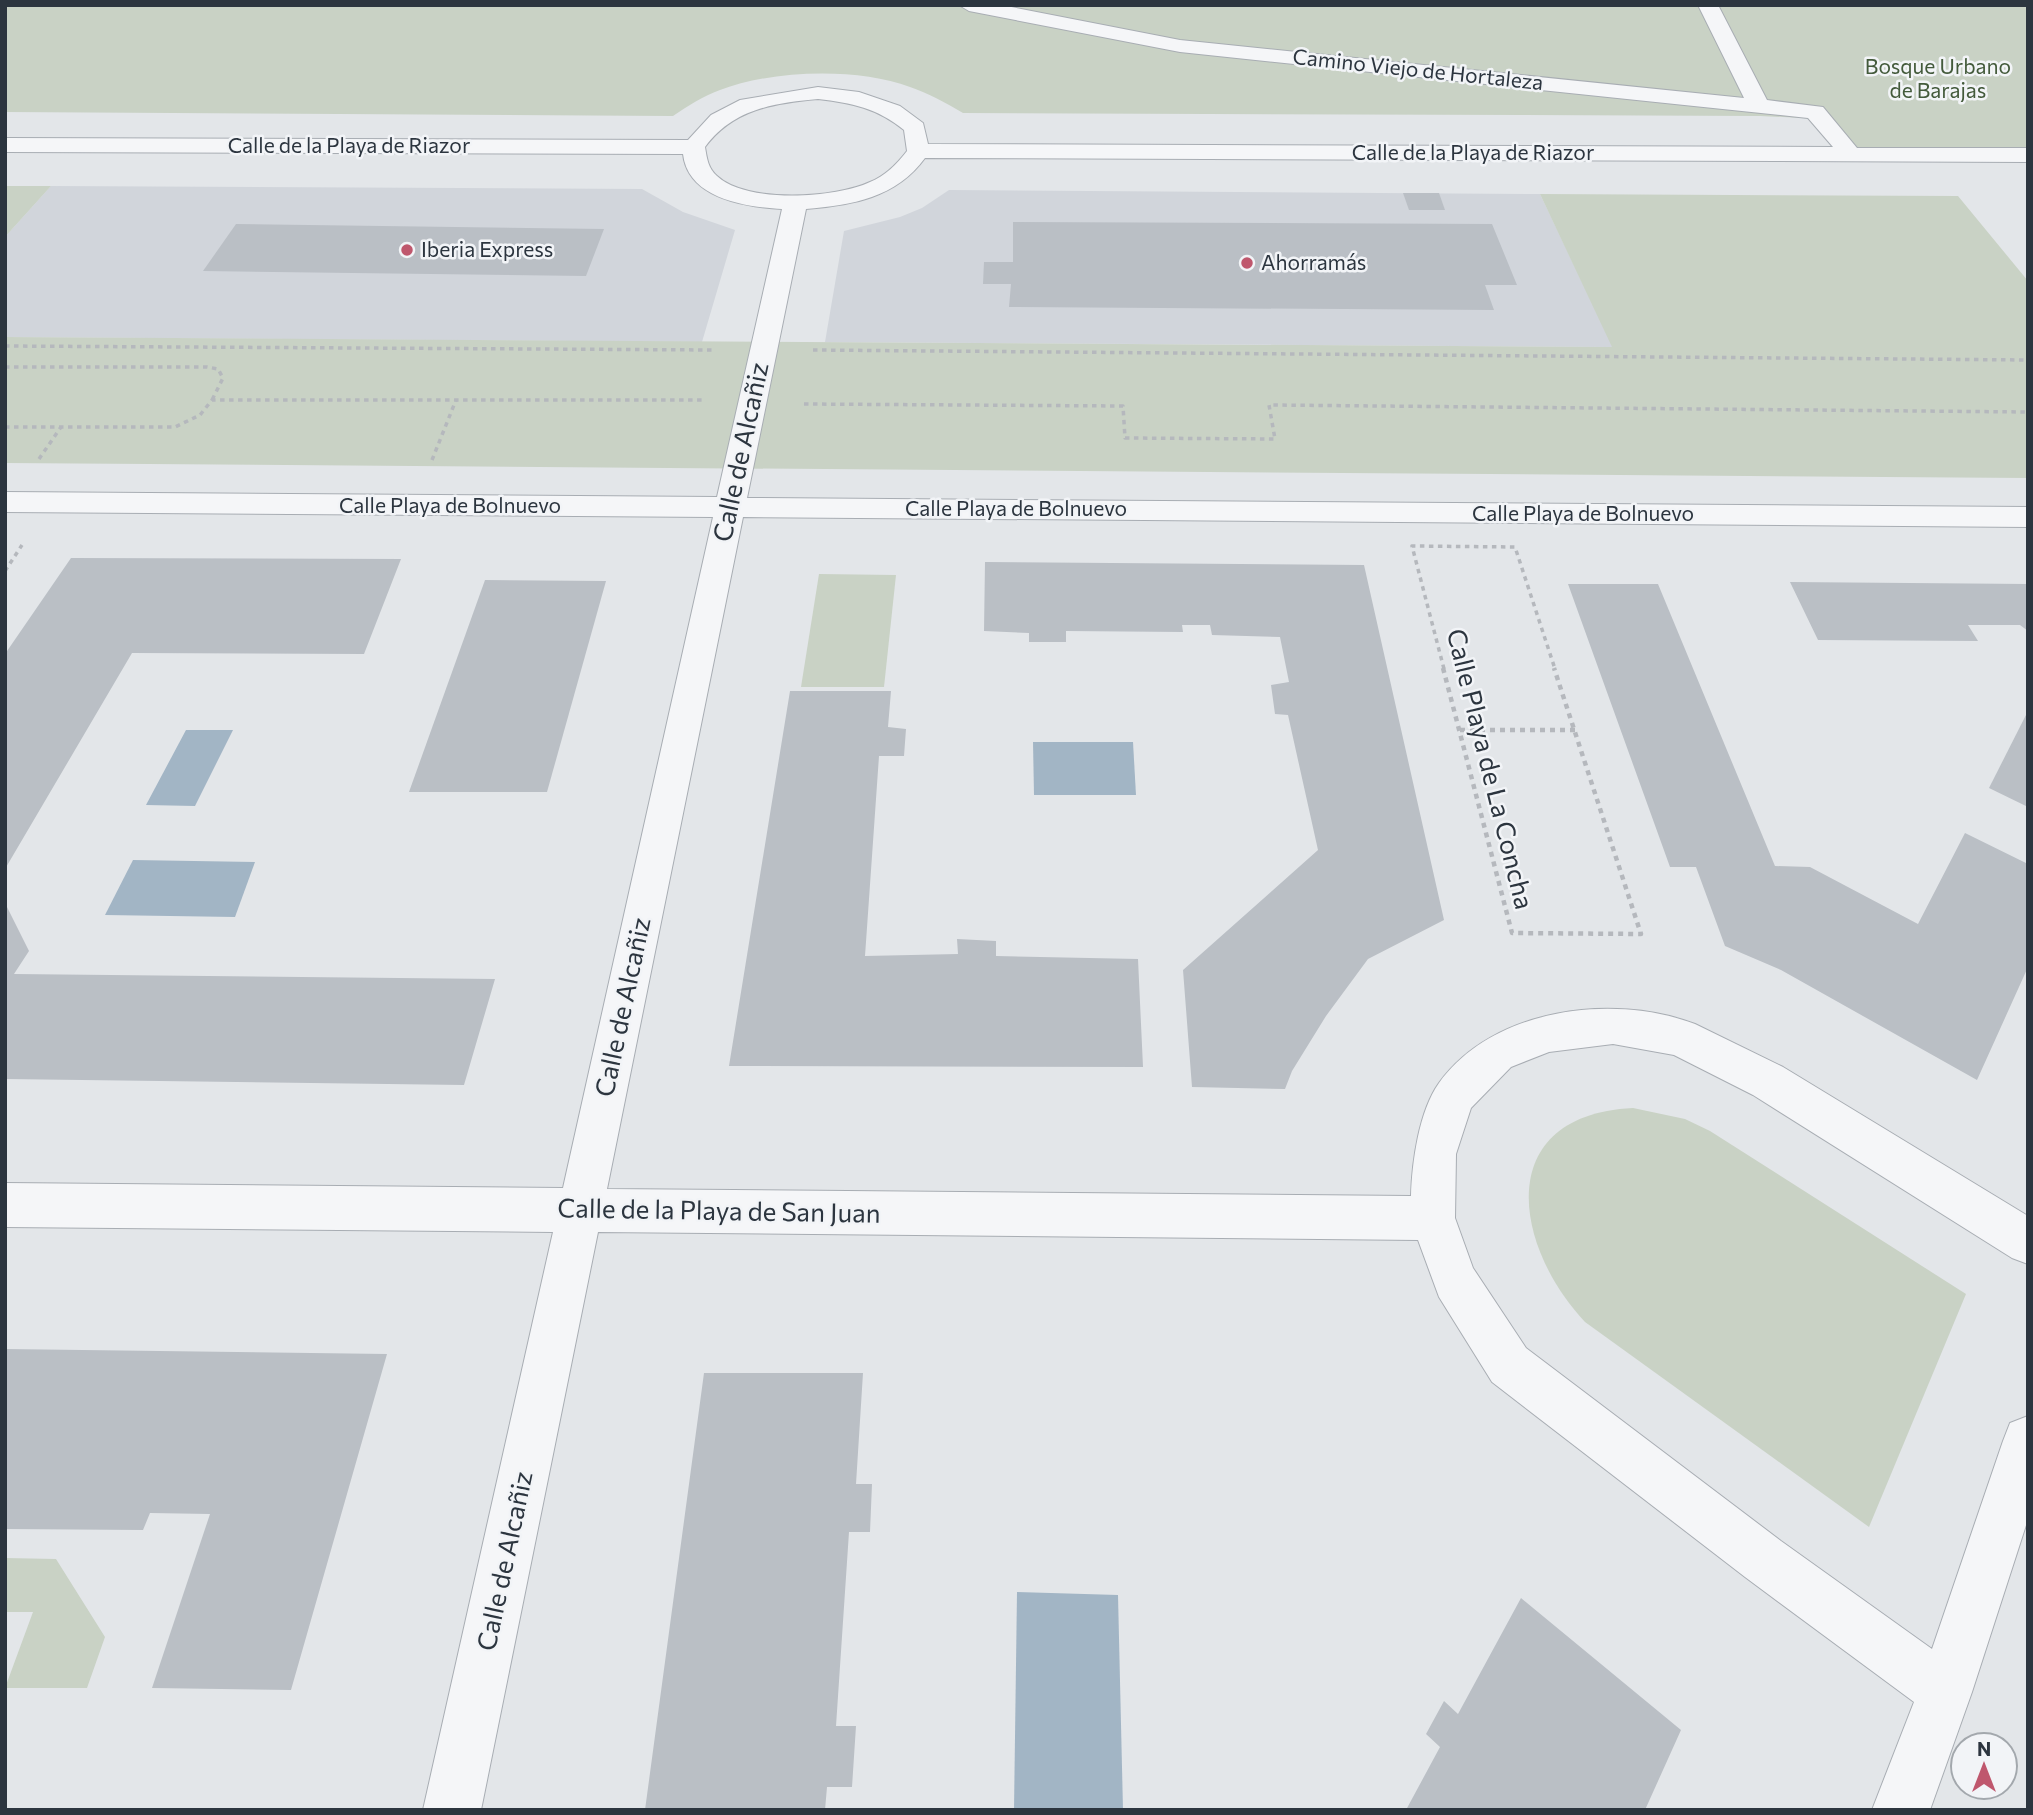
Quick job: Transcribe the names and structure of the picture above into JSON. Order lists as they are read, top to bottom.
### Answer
{
  "streets": {
    "street": [
      "Camino Viejo de Hortaleza",
      "Calle de la Playa de Riazor",
      "Calle de Alcañiz",
      "Calle Playa de Bolnuevo",
      "Calle de la Playa de San Juan"
    ],
    "path": ["Calle Playa de La Concha"]
  },
  "crossings": [
    ["Camino Viejo de Hortaleza", "Calle de la Playa de Riazor"],
    ["Calle de Alcañiz", "Calle Playa de Bolnuevo"],
    ["Calle de Alcañiz", "Calle de la Playa de San Juan"]
  ],
  "parks": ["Bosque Urbano de Barajas"],
  "places": ["Iberia Express", "Ahorramás"],
  "north": "top"
}
